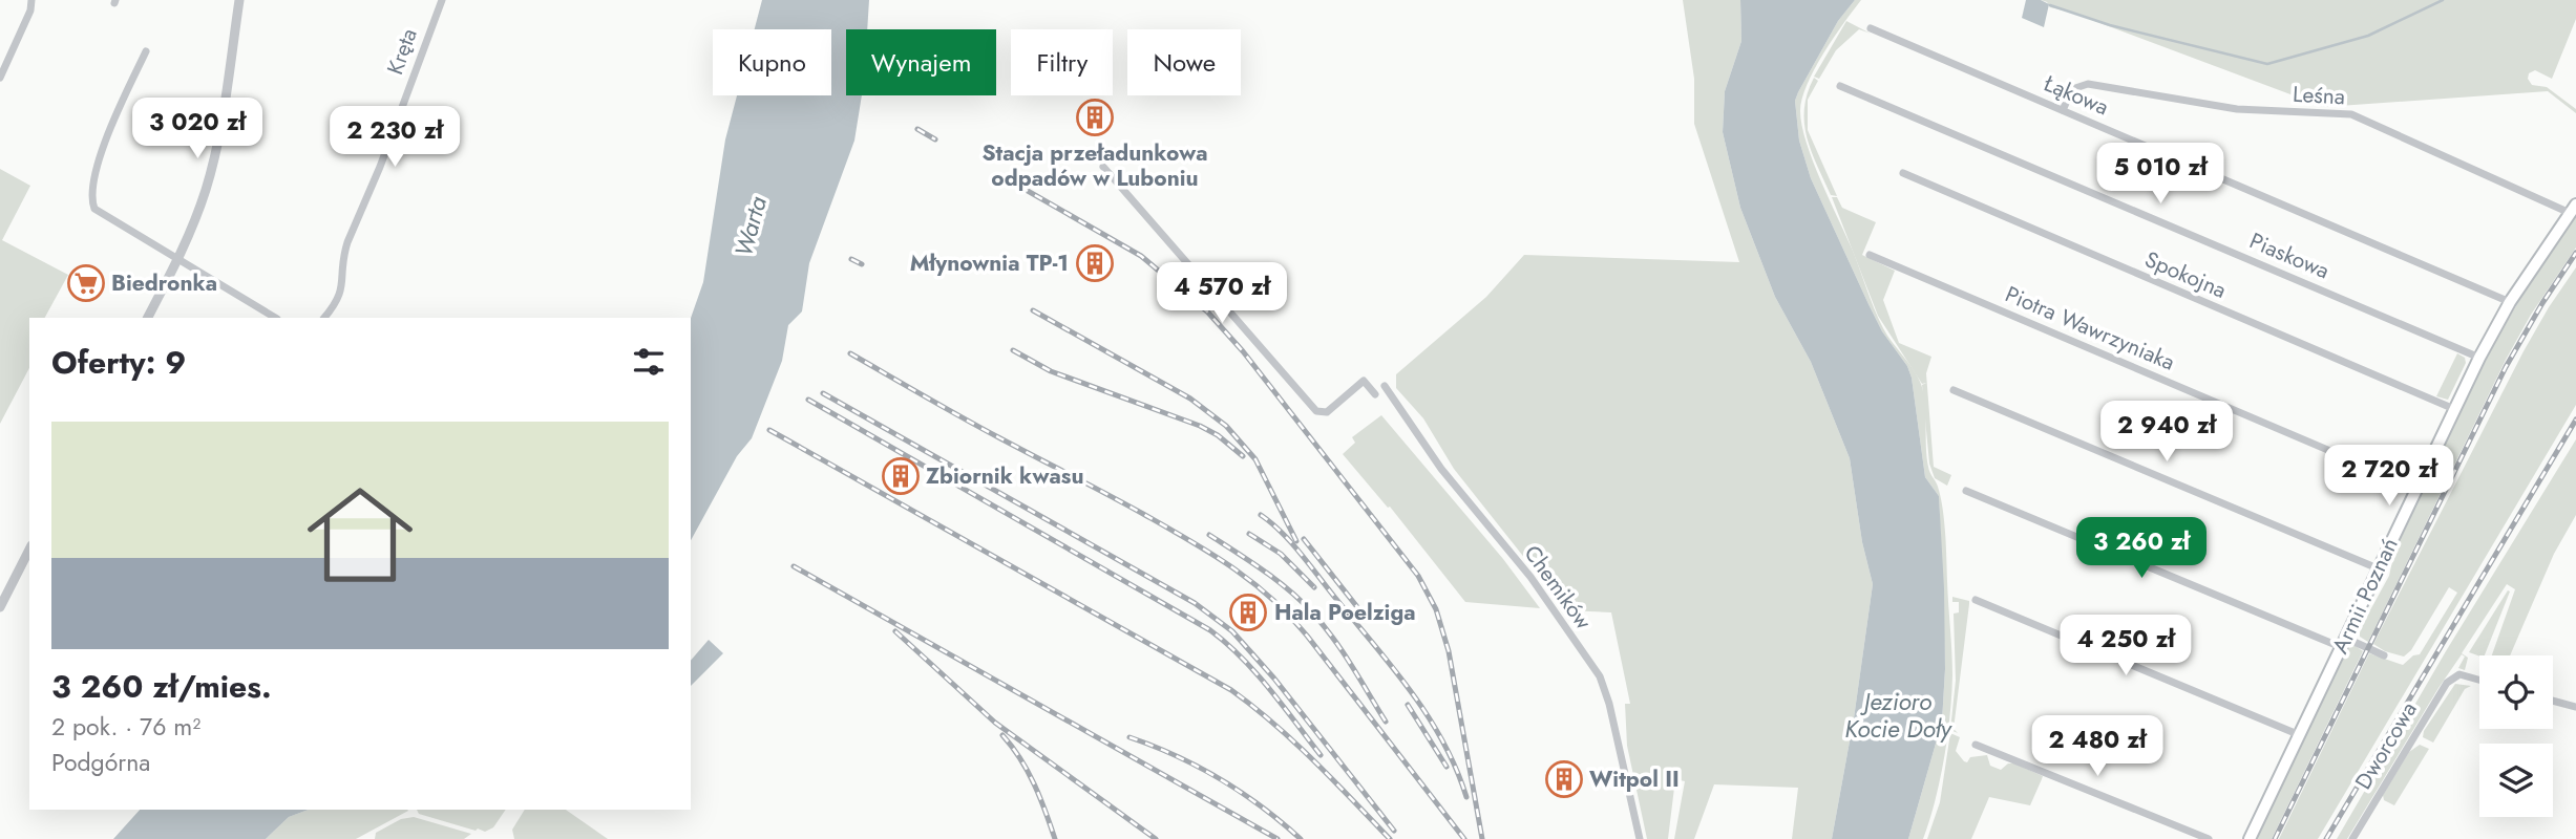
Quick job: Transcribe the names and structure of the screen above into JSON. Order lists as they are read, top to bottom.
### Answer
{
  "streets": {
    "main road": ["Armii Poznań"],
    "street": [
      "Kręta",
      "Łąkowa",
      "Leśna",
      "Piaskowa",
      "Spokojna",
      "Piotra Wawrzyniaka",
      "Chemików",
      "Dworcowa"
    ]
  },
  "crossings": [
    ["Łąkowa", "Leśna"],
    ["Łąkowa", "Armii Poznań"],
    ["Leśna", "Armii Poznań"],
    ["Piaskowa", "Armii Poznań"],
    ["Spokojna", "Armii Poznań"],
    ["Piotra Wawrzyniaka", "Armii Poznań"]
  ],
  "water": ["Warta", "Jezioro Kocie Doły"],
  "places": {
    "building": [
      "Stacja przeładunkowa odpadów w Luboniu",
      "Młynownia TP-1",
      "Zbiornik kwasu",
      "Hala Poelziga",
      "Witpol II"
    ],
    "supermarket": ["Biedronka"]
  },
  "page": {
    "chip": [
      "Kupno",
      "Wynajem",
      "Filtry",
      "Nowe"
    ],
    "price": [
      "3 020 zł",
      "2 230 zł",
      "5 010 zł",
      "4 570 zł",
      "2 940 zł",
      "2 720 zł",
      "3 260 zł",
      "4 250 zł",
      "2 480 zł"
    ],
    "heading": "Oferty: 9",
    "list": [
      {
        "name": "3 260 zł/mies.",
        "note": "2 pok. · 76 m² · Podgórna"
      }
    ]
  }
}
